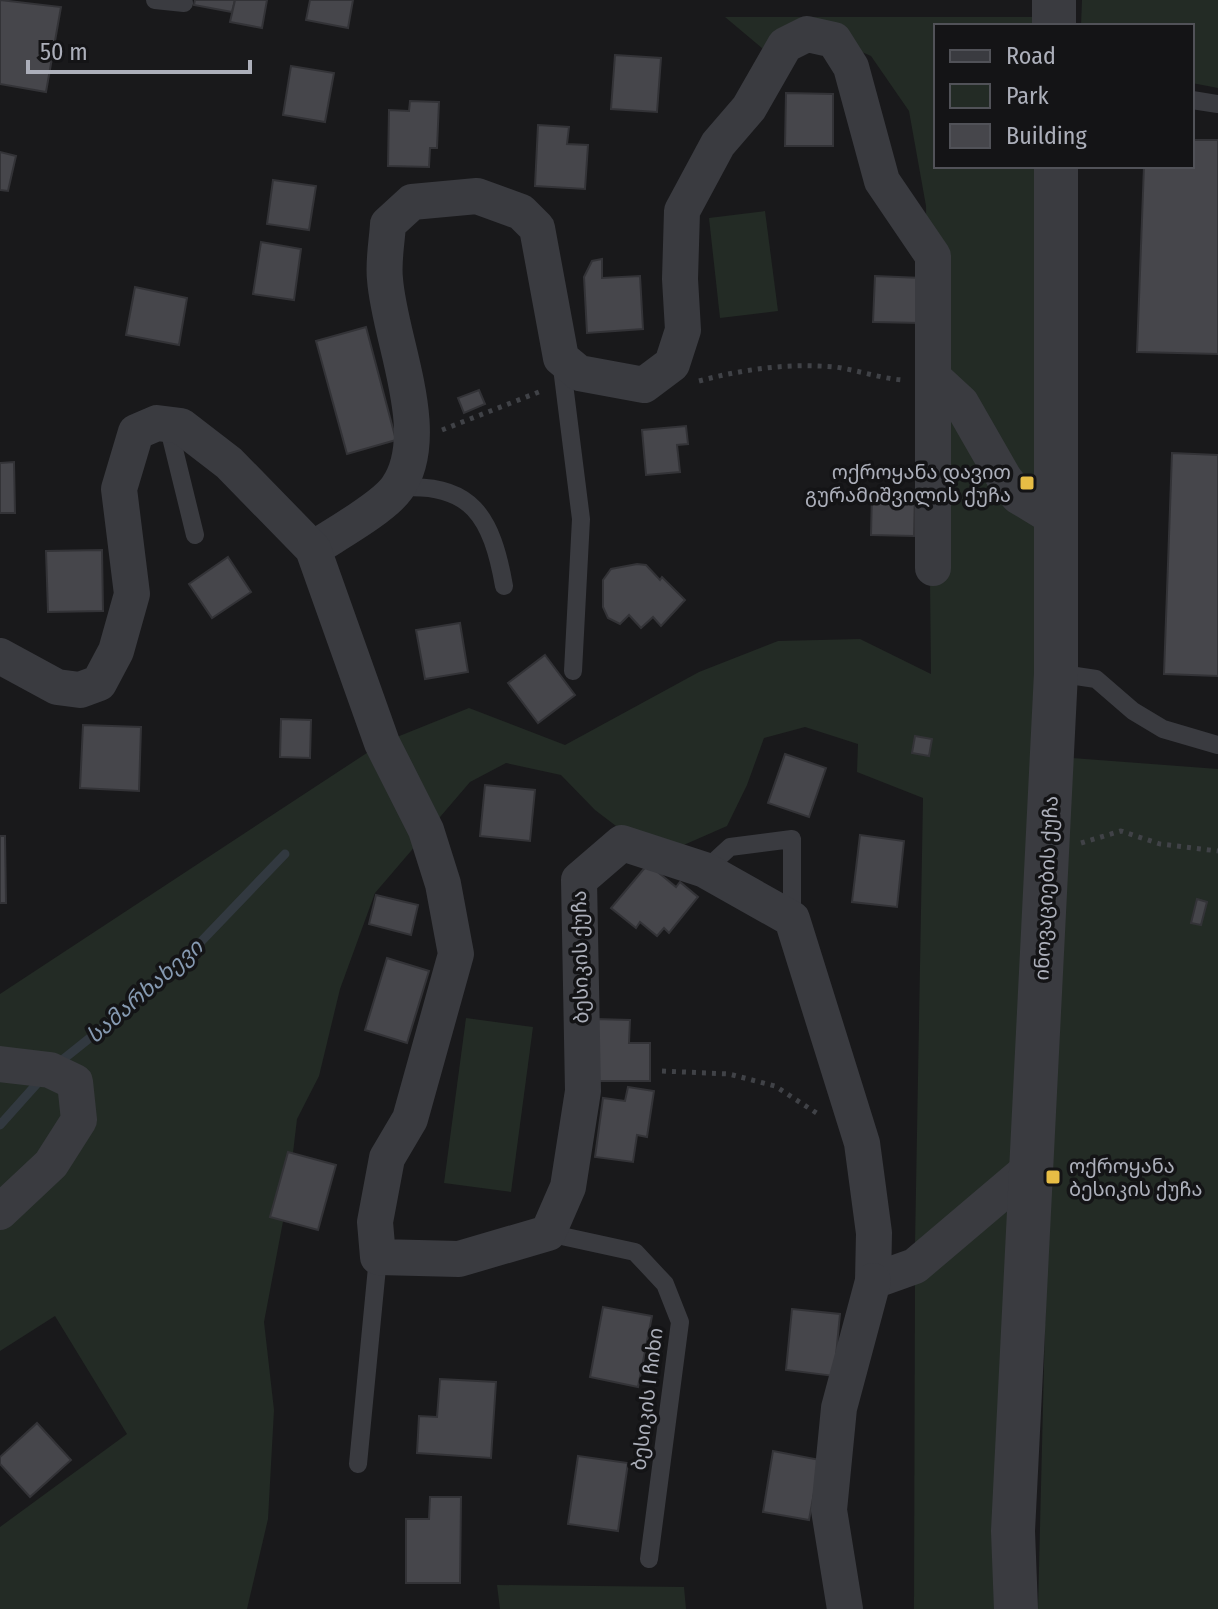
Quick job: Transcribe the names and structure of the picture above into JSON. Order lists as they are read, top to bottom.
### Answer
{
  "streets": {
    "street": ["ინოვაციების ქუჩა", "ბესიკის ქუჩა"],
    "lane": ["ბესიკის I ჩიხი"]
  },
  "crossings": [
    ["ბესიკის ქუჩა", "ბესიკის I ჩიხი"]
  ],
  "water": ["სამარხახევი"],
  "places": {
    "transit": ["ოქროყანა დავით გურამიშვილის ქუჩა", "ოქროყანა ბესიკის ქუჩა"]
  },
  "legend": ["Road", "Park", "Building"],
  "scale_bar": "50 m"
}
